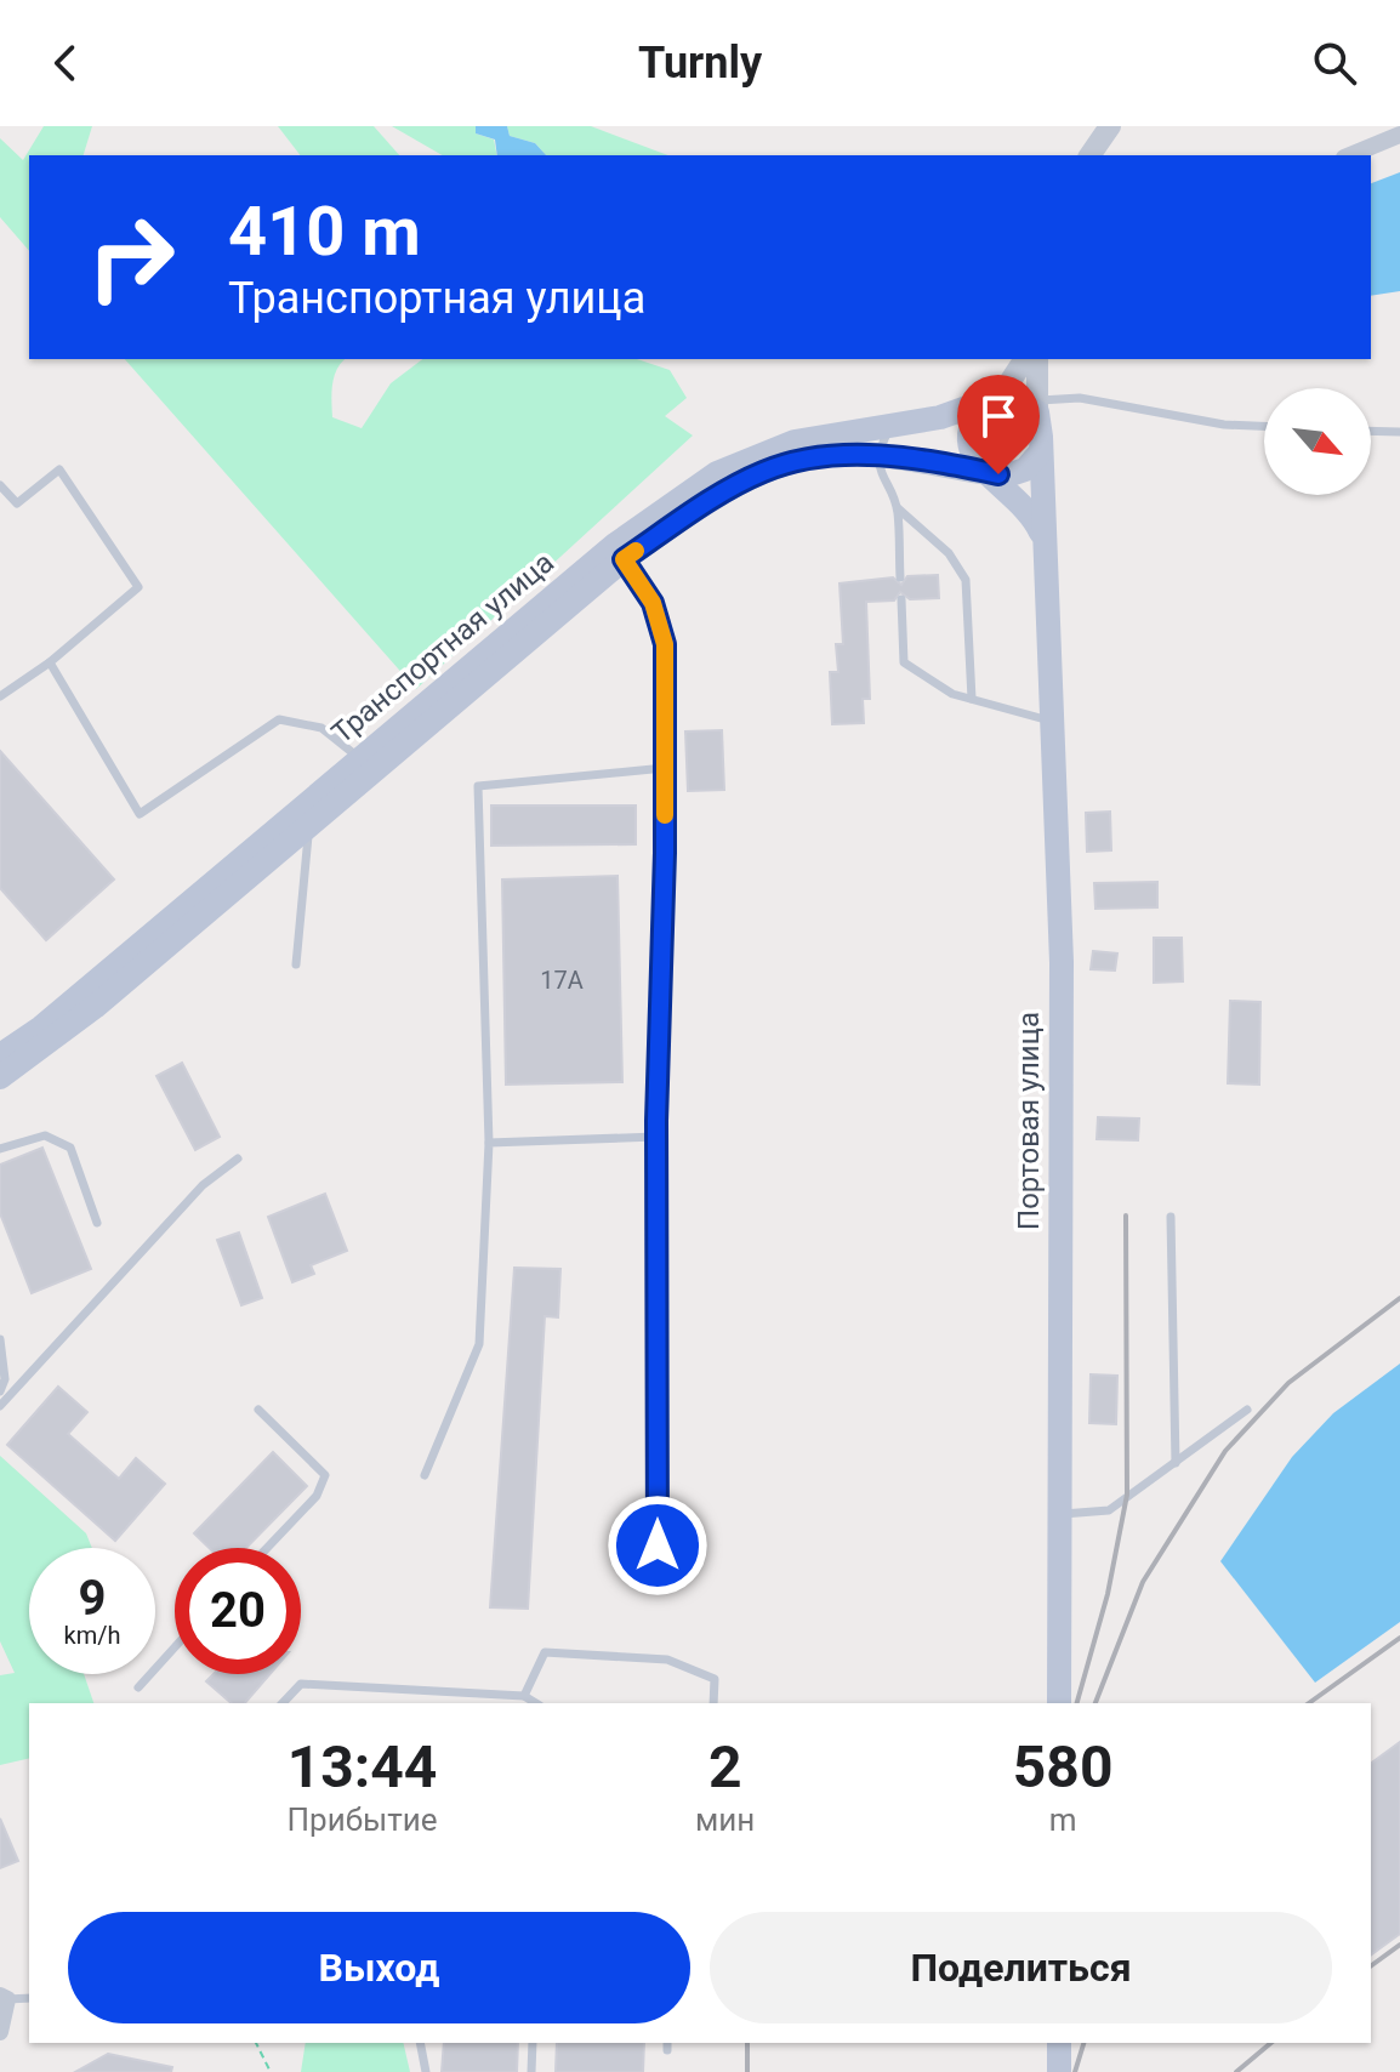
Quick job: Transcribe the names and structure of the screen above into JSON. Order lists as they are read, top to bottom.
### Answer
{
  "streets": {
    "main road": ["Транспортная улица", "Портовая улица"]
  },
  "crossings": [
    ["Транспортная улица", "Портовая улица"]
  ],
  "house_numbers": ["17А"],
  "north": "bottom right",
  "page": {
    "header": "Turnly",
    "turn": ["410 m", "Транспортная улица"],
    "speed": "9 km/h",
    "limit": "20",
    "eta": [
      "13:44",
      "Прибытие",
      "2",
      "мин",
      "580",
      "m"
    ],
    "buttons": ["Выход", "Поделиться"]
  }
}
